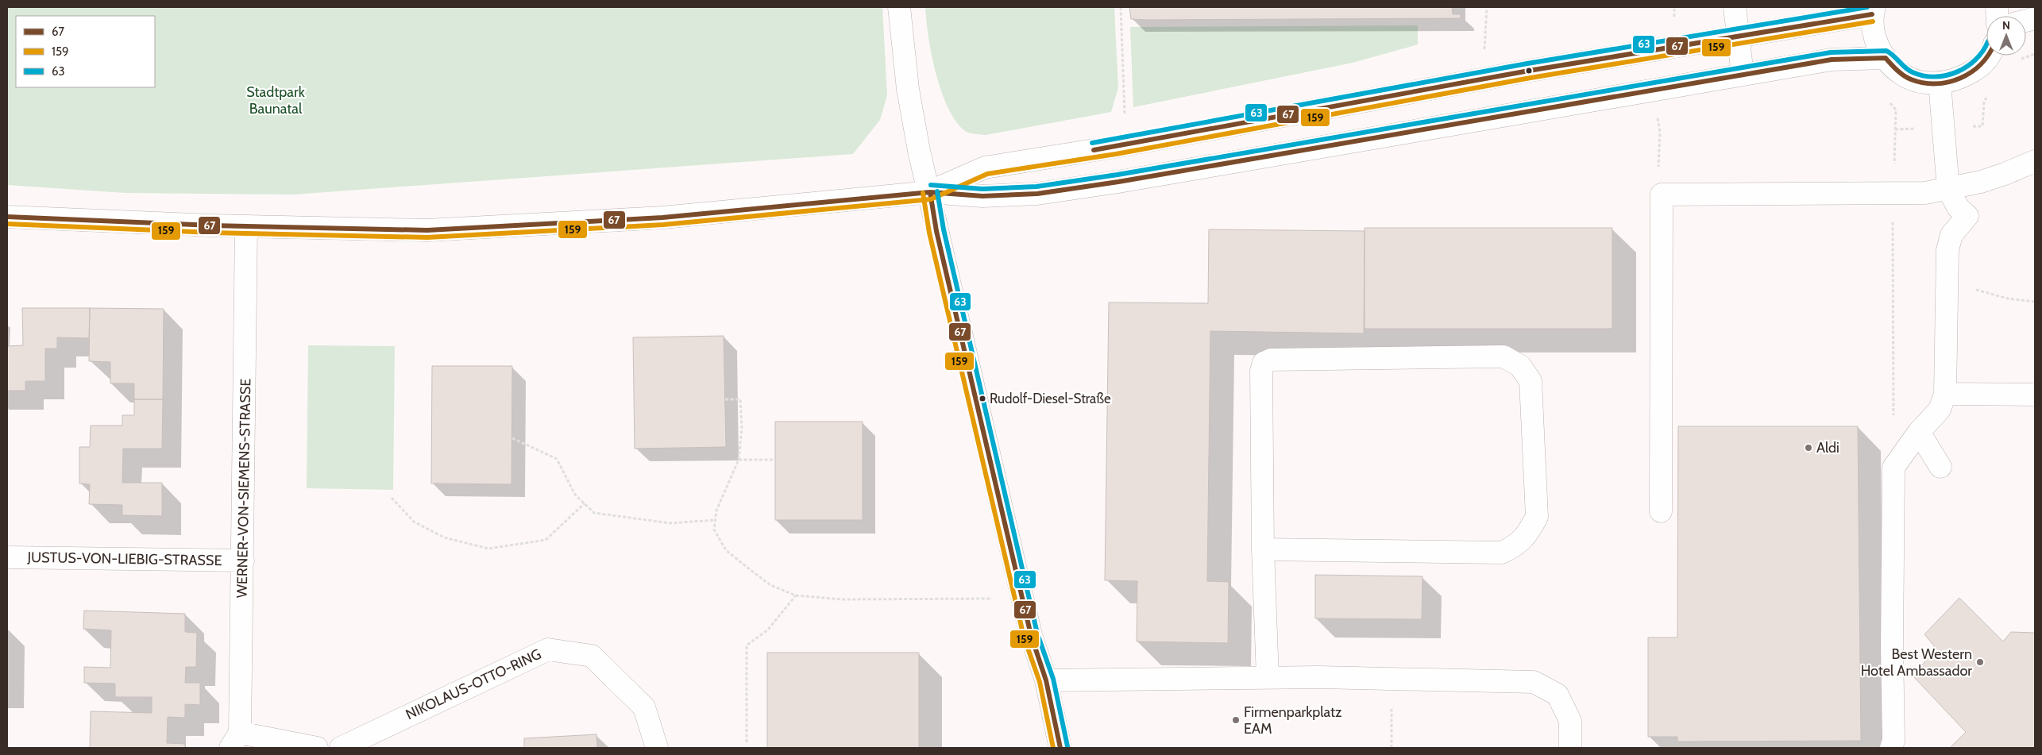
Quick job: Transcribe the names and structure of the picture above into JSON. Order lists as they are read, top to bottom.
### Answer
{
  "streets": {
    "street": ["WERNER-VON-SIEMENS-STRASSE", "JUSTUS-VON-LIEBIG-STRASSE", "NIKOLAUS-OTTO-RING"]
  },
  "crossings": [
    ["WERNER-VON-SIEMENS-STRASSE", "JUSTUS-VON-LIEBIG-STRASSE"]
  ],
  "parks": ["Stadtpark Baunatal"],
  "places": [
    "Rudolf-Diesel-Straße",
    "Aldi",
    "Best Western Hotel Ambassador",
    "Firmenparkplatz EAM"
  ],
  "lines": ["transit line 63", "transit line 67", "transit line 159"],
  "legend": ["67", "159", "63"],
  "north": "top"
}
